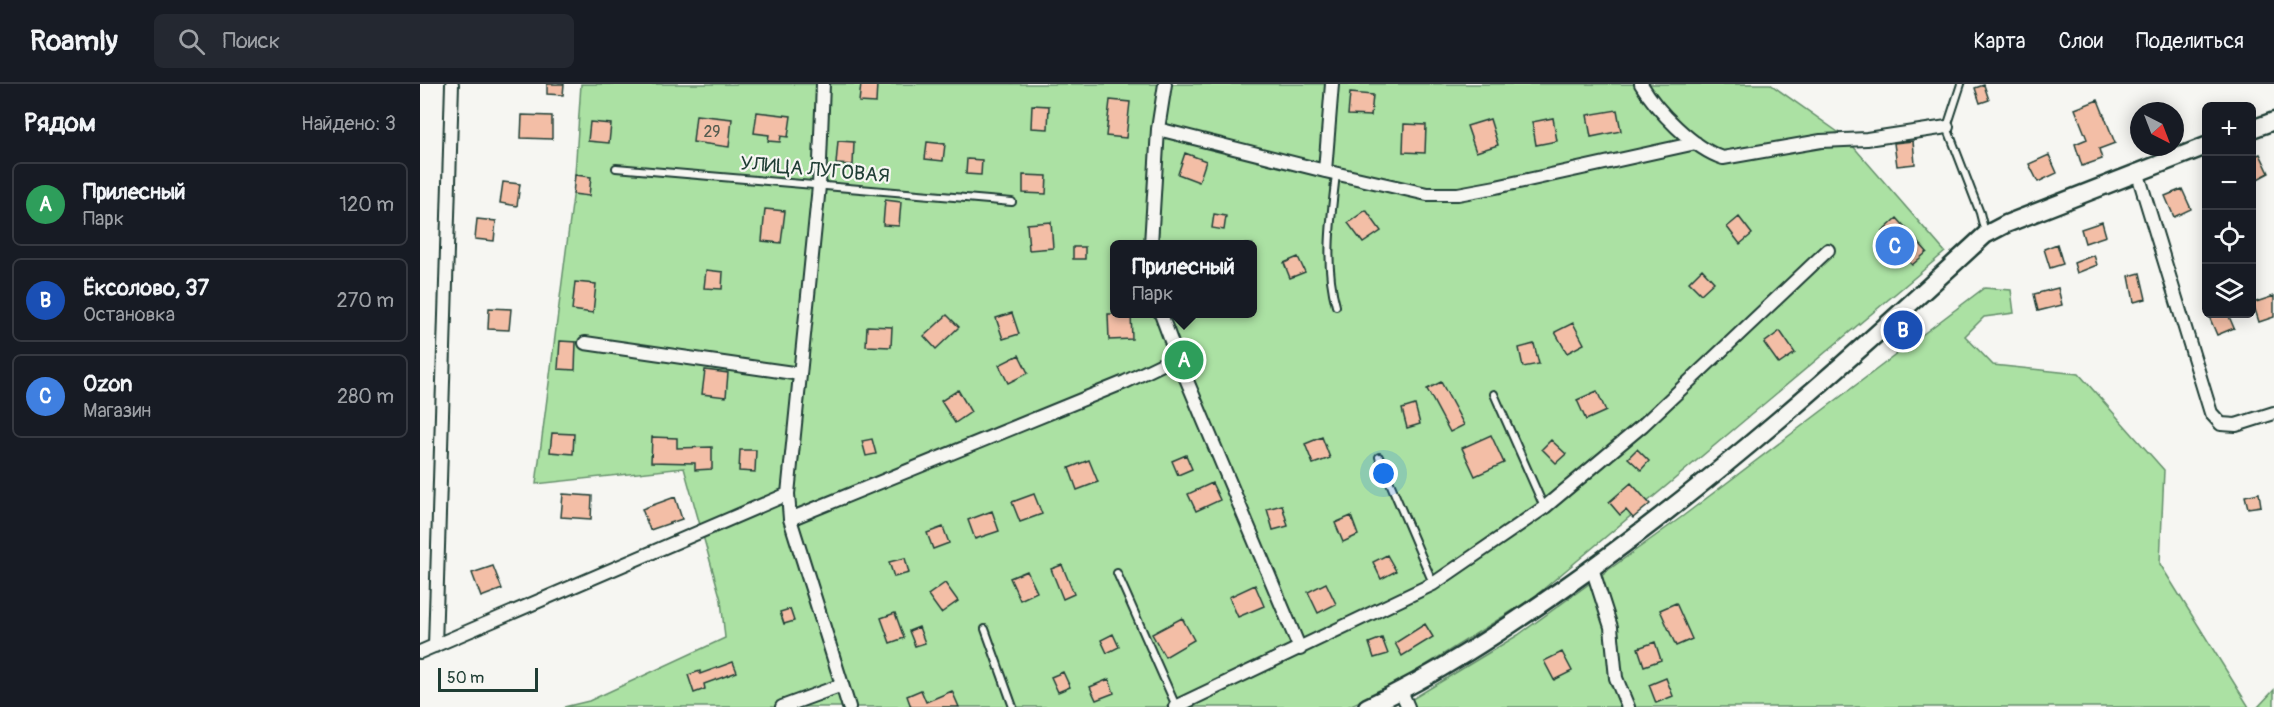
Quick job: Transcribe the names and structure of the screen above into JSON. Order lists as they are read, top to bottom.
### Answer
{
  "streets": {
    "lane": ["УЛИЦА ЛУГОВАЯ"]
  },
  "house_numbers": ["29"],
  "scale_bar": "50 m",
  "north": "bottom right",
  "page": {
    "header": "Roamly",
    "search": "Поиск",
    "nav": ["Карта", "Слои", "Поделиться"],
    "heading": ["Рядом", "Найдено: 3"],
    "map_buttons": ["+", "−"],
    "list": [
      {
        "mark": "A",
        "name": "Прилесный",
        "note": "Парк",
        "value": "120 m"
      },
      {
        "mark": "B",
        "name": "Ёксолово, 37",
        "note": "Остановка",
        "value": "270 m"
      },
      {
        "mark": "C",
        "name": "Ozon",
        "note": "Магазин",
        "value": "280 m"
      }
    ],
    "pins": ["C", "B", "A"],
    "popup": ["Прилесный", "Парк"],
    "scale": "50 m"
  }
}
